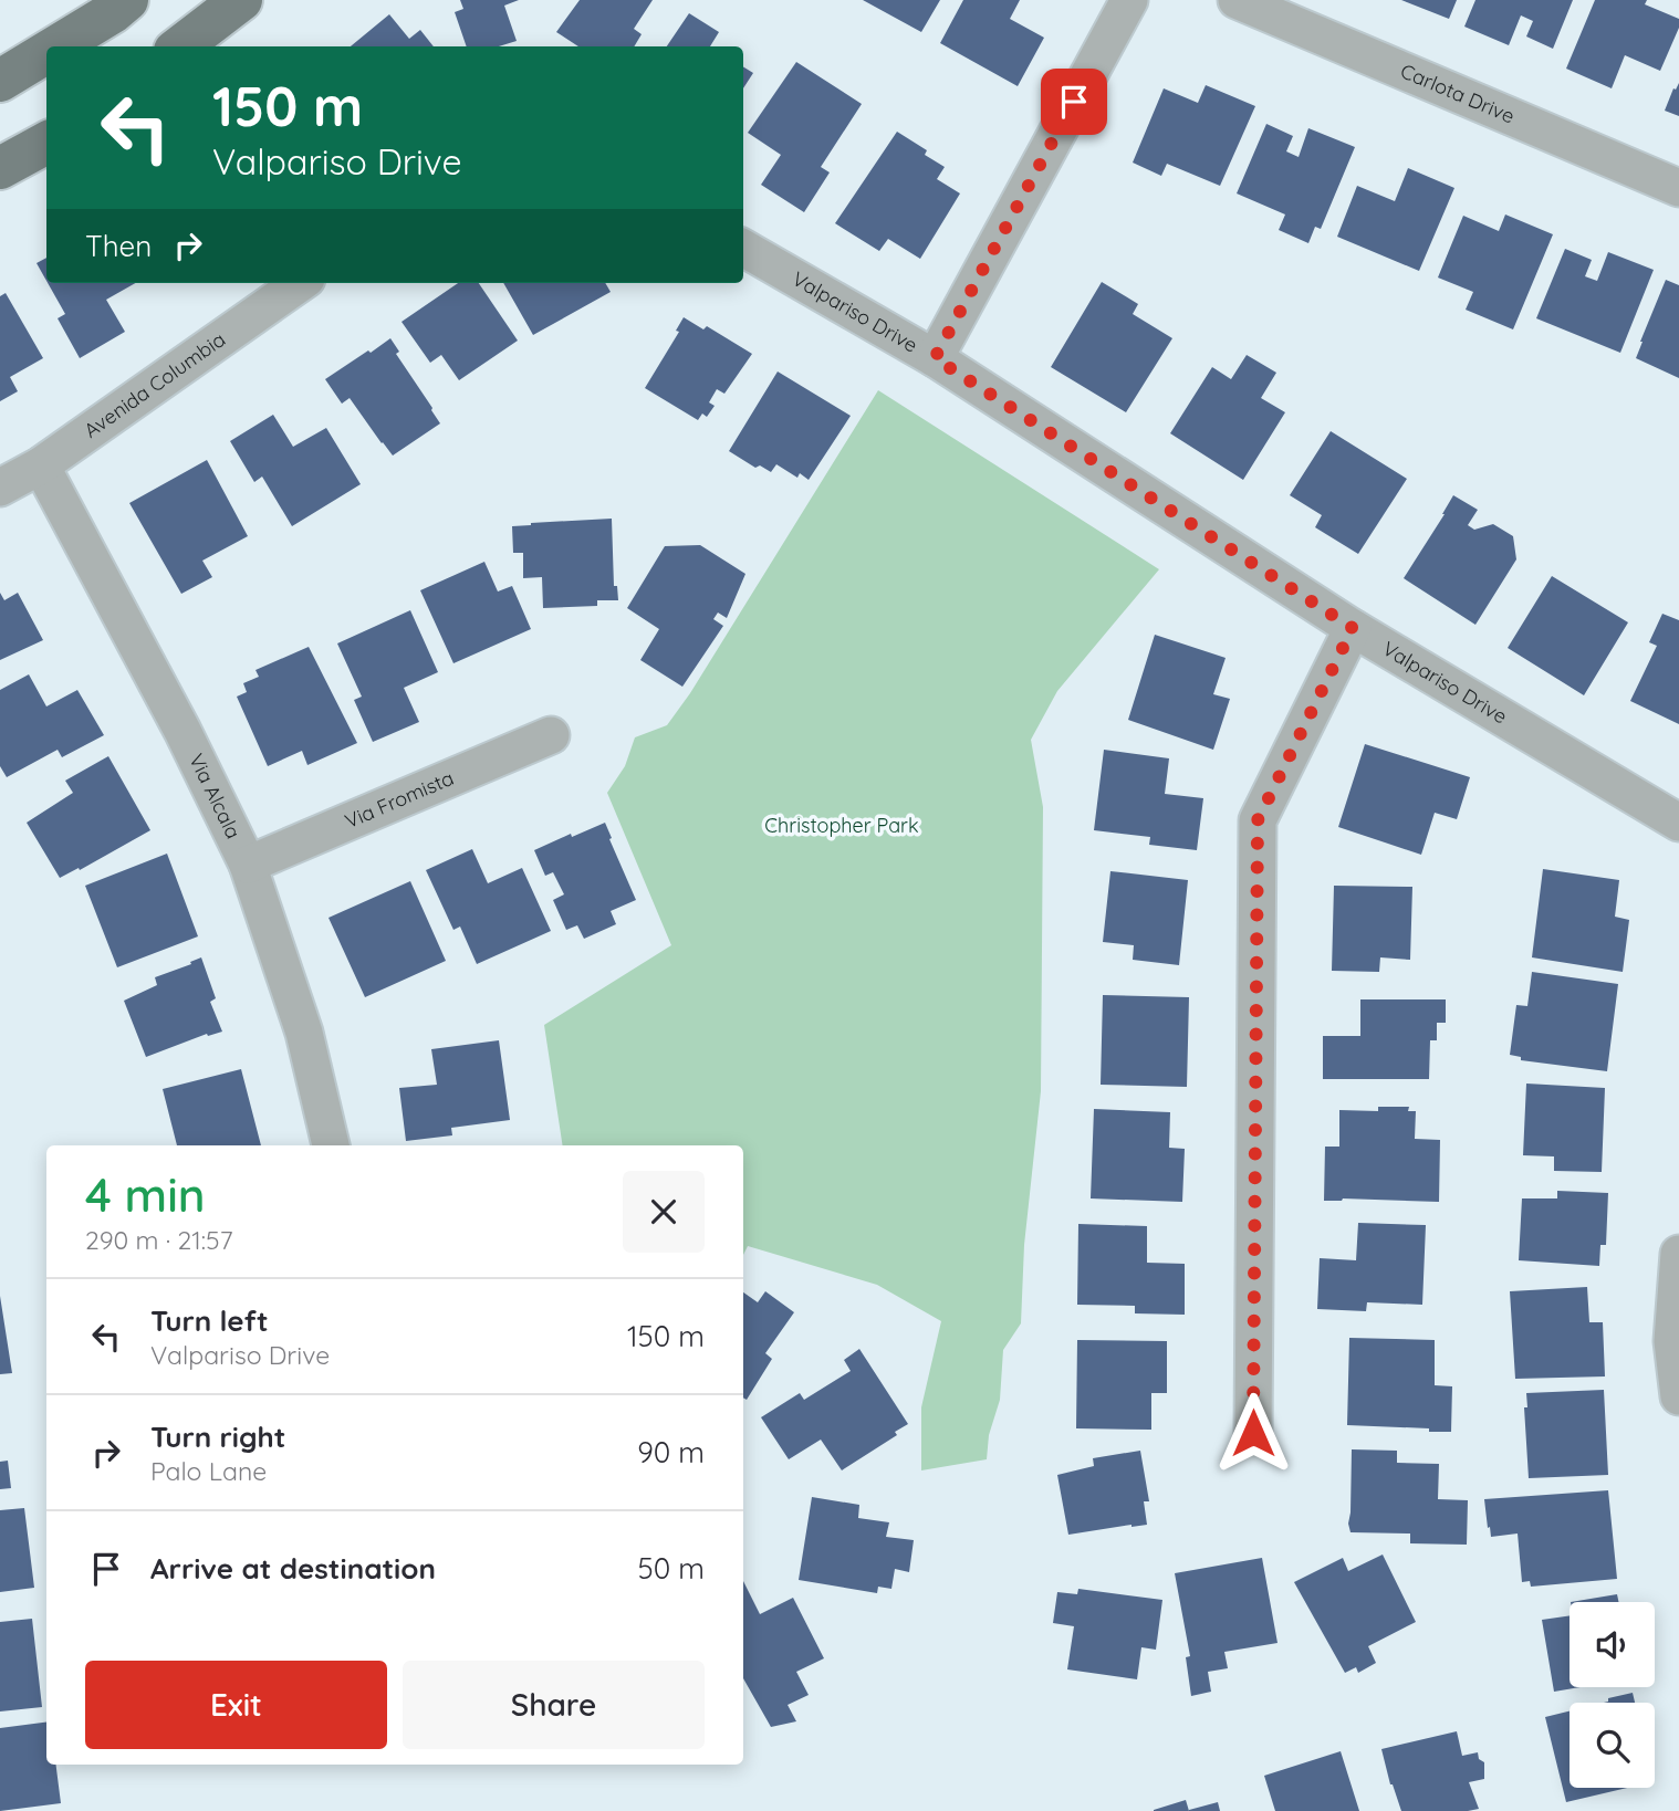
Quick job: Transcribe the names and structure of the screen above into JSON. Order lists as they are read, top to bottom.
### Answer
{
  "streets": {
    "street": [
      "Carlota Drive",
      "Valpariso Drive",
      "Avenida Columbia",
      "Via Alcala",
      "Via Fromista"
    ]
  },
  "crossings": [
    ["Avenida Columbia", "Via Alcala"],
    ["Via Alcala", "Via Fromista"]
  ],
  "parks": ["Christopher Park"],
  "page": {
    "turn": ["150 m", "Valpariso Drive"],
    "then": "Then",
    "heading": ["4 min", "290 m · 21:57"],
    "list": [
      {
        "name": "Turn left",
        "note": "Valpariso Drive",
        "value": "150 m"
      },
      {
        "name": "Turn right",
        "note": "Palo Lane",
        "value": "90 m"
      },
      {
        "name": "Arrive at destination",
        "value": "50 m"
      }
    ],
    "buttons": ["Exit", "Share"]
  }
}
